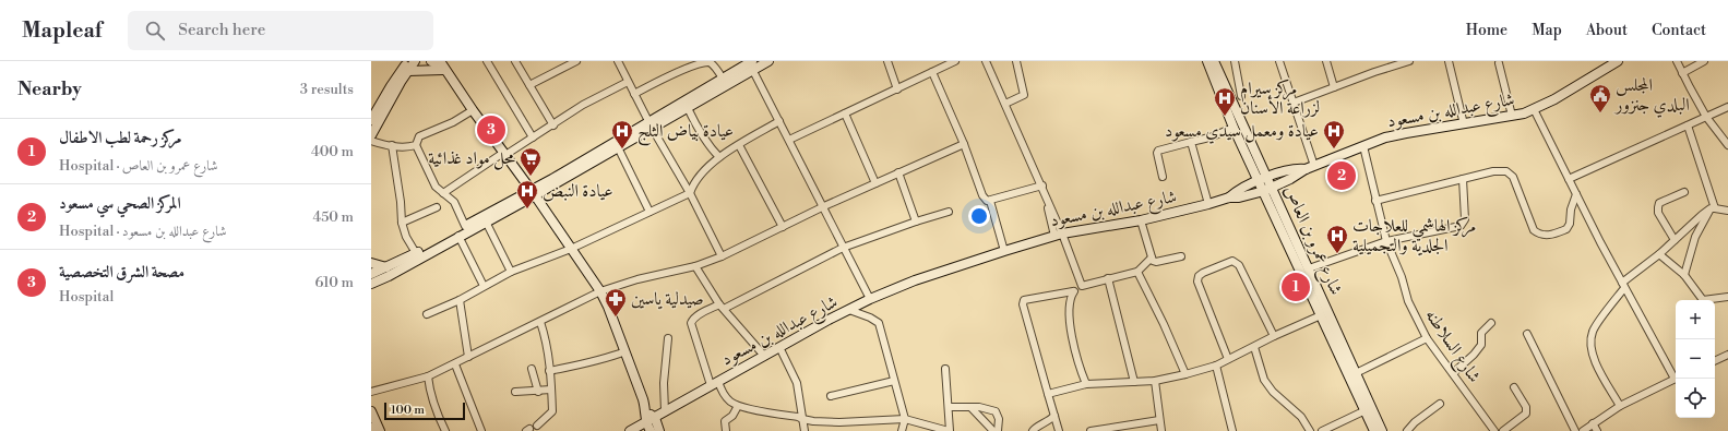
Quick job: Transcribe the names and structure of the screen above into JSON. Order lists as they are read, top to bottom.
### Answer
{
  "streets": {
    "street": ["شارع عبدالله بن مسعود", "شارع عمرو بن العاص", "شارع السلاطنه"]
  },
  "crossings": [
    ["شارع عبدالله بن مسعود", "شارع عمرو بن العاص"],
    ["شارع عبدالله بن مسعود", "شارع السلاطنه"]
  ],
  "places": {
    "public building": ["المجلس البلدي جنزور"],
    "hospital": [
      "مركز سيرام لزراعة الأسنان",
      "عيادة بياض الثلج",
      "عيادة ومعمل سيدي مسعود",
      "عيادة النبض",
      "مركز الهاشمي للعلاجات الجلدية والتجميلية"
    ],
    "supermarket": ["محل مواد غذائية"],
    "pharmacy": ["صيدلية ياسين"]
  },
  "scale_bar": "100 m",
  "page": {
    "header": "Mapleaf",
    "search": "Search here",
    "nav": [
      "Home",
      "Map",
      "About",
      "Contact"
    ],
    "heading": ["Nearby", "3 results"],
    "pins": ["3", "2", "1"],
    "list": [
      {
        "mark": "1",
        "name": "مركز رحمة لطب الاطفال",
        "note": "Hospital · شارع عمرو بن العاص",
        "value": "400 m"
      },
      {
        "mark": "2",
        "name": "المركز الصحي سي مسعود",
        "note": "Hospital · شارع عبدالله بن مسعود",
        "value": "450 m"
      },
      {
        "mark": "3",
        "name": "مصحة الشرق التخصصية",
        "note": "Hospital",
        "value": "610 m"
      }
    ],
    "map_buttons": ["+", "−"],
    "scale": "100 m"
  }
}
